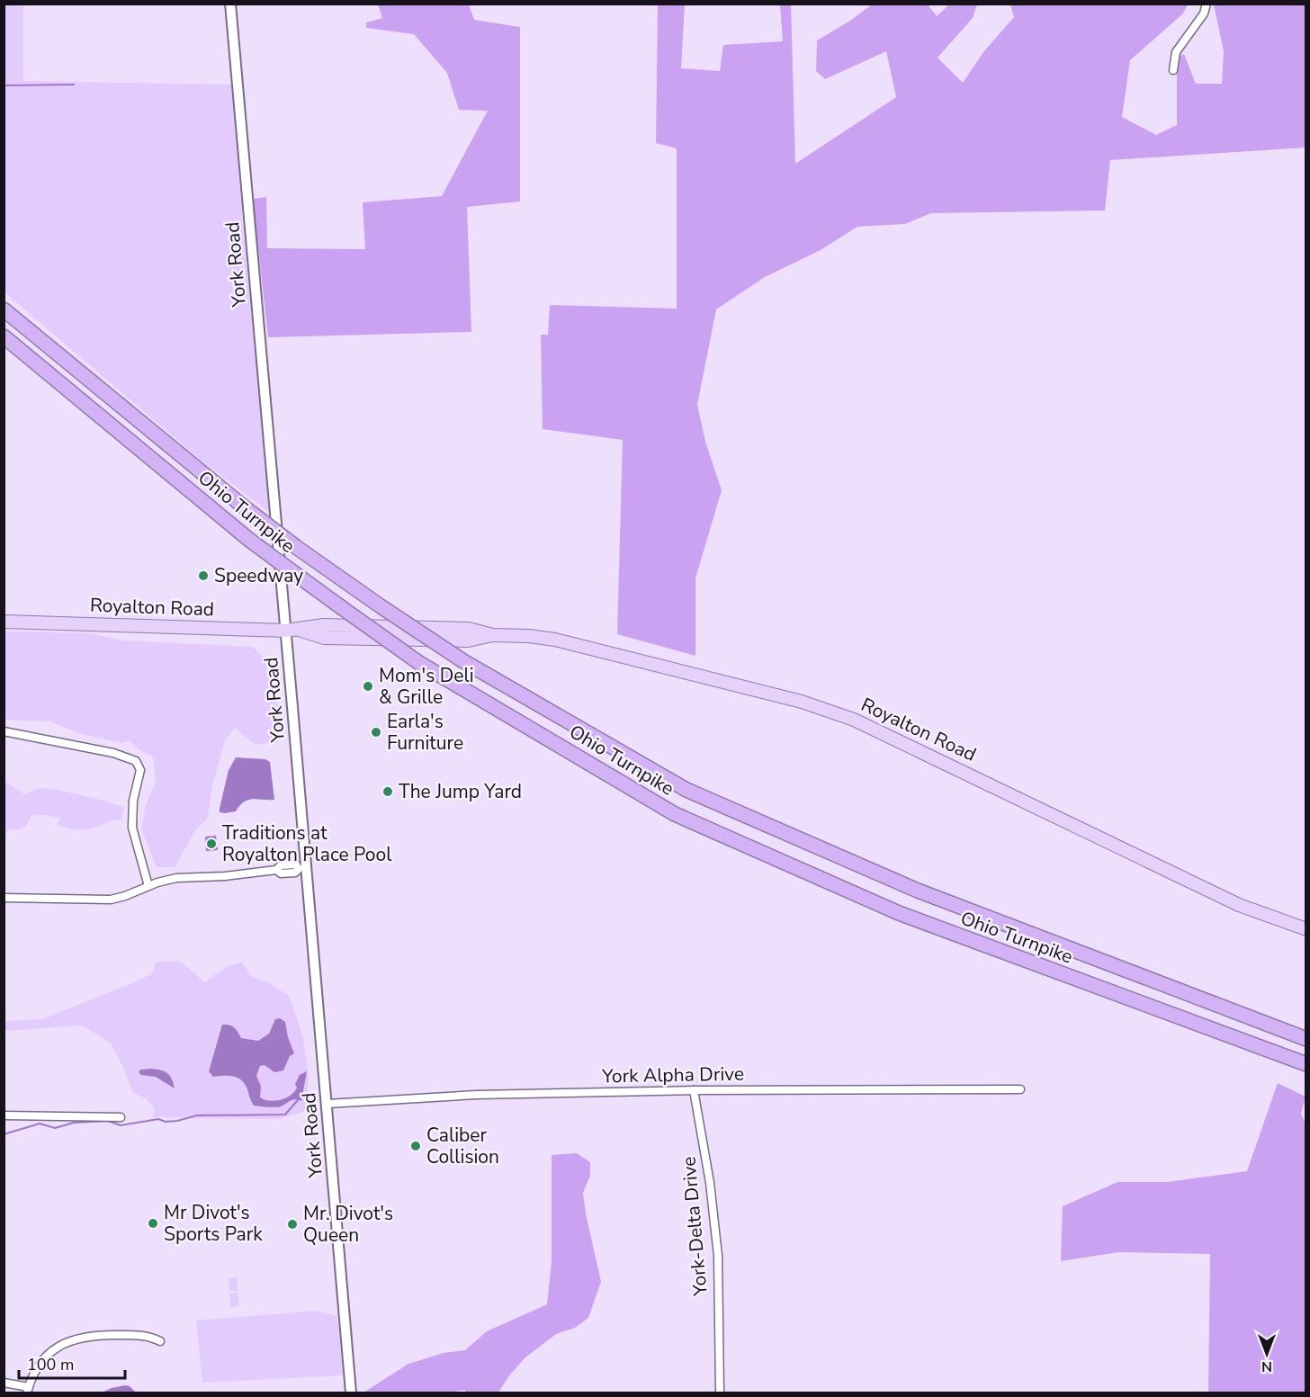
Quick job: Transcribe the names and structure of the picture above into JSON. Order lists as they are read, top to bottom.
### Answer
{
  "streets": {
    "highway": ["Ohio Turnpike"],
    "main road": ["Royalton Road"],
    "street": ["York Road", "York Alpha Drive", "York-Delta Drive"]
  },
  "crossings": [
    ["York Road", "Royalton Road"],
    ["York Road", "York Alpha Drive"],
    ["York Alpha Drive", "York-Delta Drive"]
  ],
  "places": [
    "Speedway",
    "Mom's Deli & Grille",
    "Earla's Furniture",
    "The Jump Yard",
    "Traditions at Royalton Place Pool",
    "Caliber Collision",
    "Mr Divot's Sports Park",
    "Mr. Divot's Queen"
  ],
  "scale_bar": "100 m",
  "north": "bottom"
}
